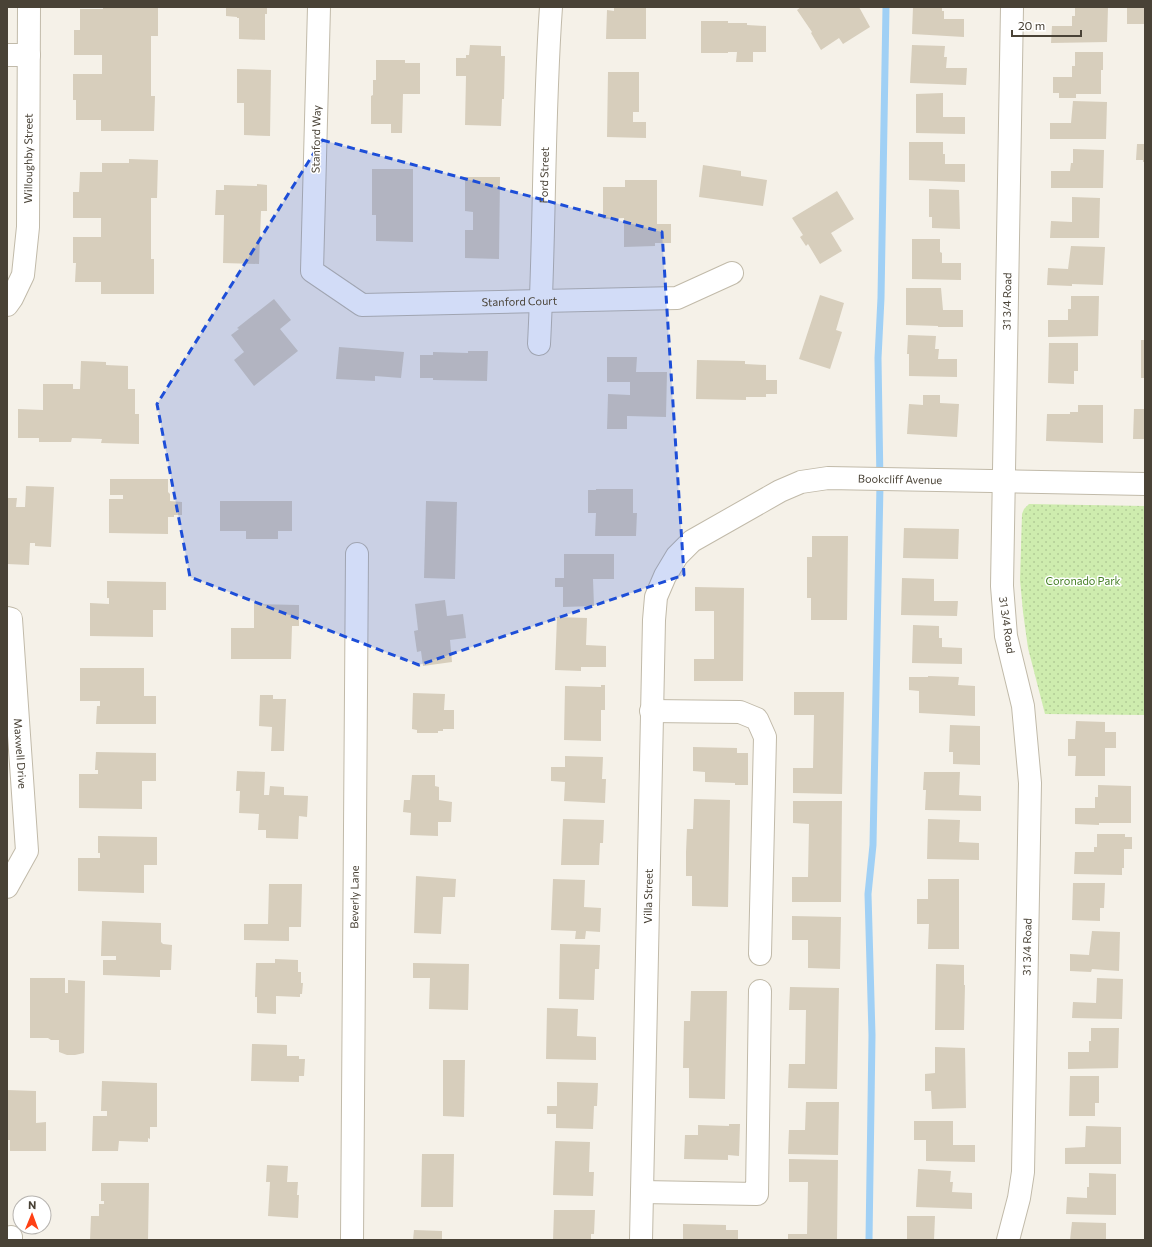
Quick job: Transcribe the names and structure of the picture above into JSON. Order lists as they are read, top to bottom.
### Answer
{
  "streets": {
    "street": [
      "Stanford Way",
      "Willoughby Street",
      "Ford Street",
      "Stanford Court",
      "31 3/4 Road",
      "Bookcliff Avenue",
      "Maxwell Drive",
      "Villa Street",
      "Beverly Lane"
    ]
  },
  "crossings": [
    ["Stanford Way", "Stanford Court"],
    ["Ford Street", "Stanford Court"],
    ["31 3/4 Road", "Bookcliff Avenue"],
    ["Bookcliff Avenue", "Villa Street"]
  ],
  "parks": ["Coronado Park"],
  "scale_bar": "20 m",
  "north": "top"
}
